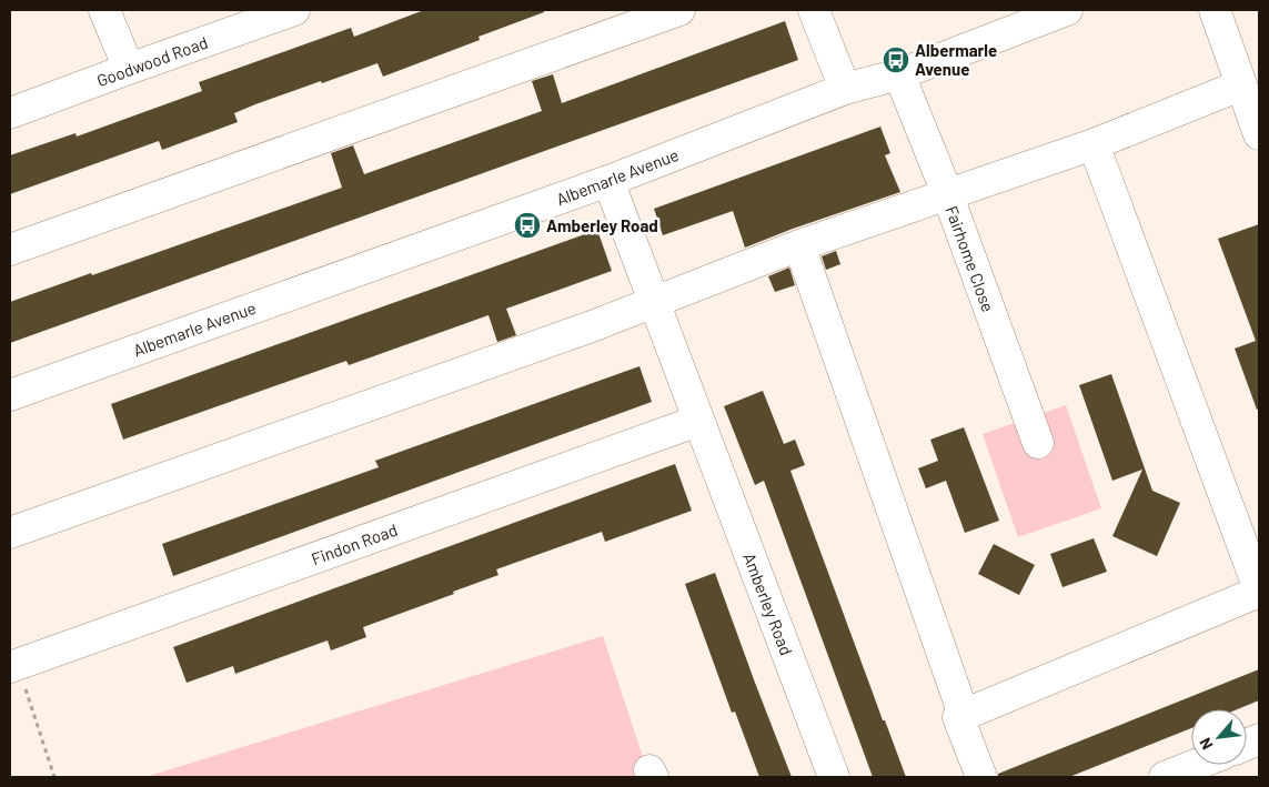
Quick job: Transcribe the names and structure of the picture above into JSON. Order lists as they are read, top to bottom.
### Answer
{
  "streets": {
    "street": [
      "Goodwood Road",
      "Albemarle Avenue",
      "Fairhome Close",
      "Findon Road",
      "Amberley Road"
    ]
  },
  "crossings": [
    ["Albemarle Avenue", "Fairhome Close"],
    ["Albemarle Avenue", "Amberley Road"],
    ["Findon Road", "Amberley Road"]
  ],
  "places": {
    "bus stop": ["Albermarle Avenue", "Amberley Road"]
  },
  "north": "bottom left"
}
